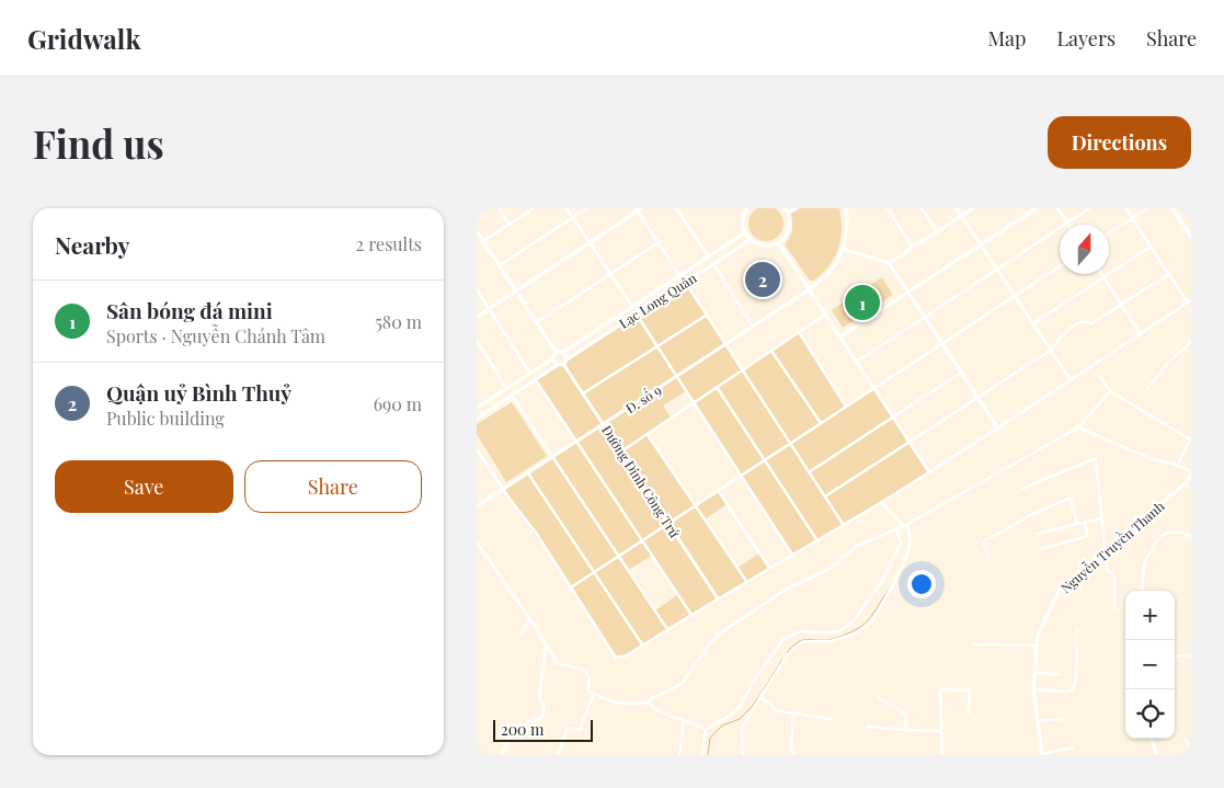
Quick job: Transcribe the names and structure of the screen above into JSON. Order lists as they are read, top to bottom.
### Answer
{
  "streets": {
    "street": [
      "Lạc Long Quân",
      "Đ. số 9",
      "Đường Đinh Công Trứ",
      "Nguyễn Truyền Thanh"
    ]
  },
  "crossings": [
    ["Lạc Long Quân", "Đường Đinh Công Trứ"],
    ["Đ. số 9", "Đường Đinh Công Trứ"]
  ],
  "scale_bar": "200 m",
  "north": "top",
  "page": {
    "header": "Gridwalk",
    "nav": ["Map", "Layers", "Share"],
    "buttons": [
      "Directions",
      ["Save", "Share"]
    ],
    "title": "Find us",
    "heading": ["Nearby", "2 results"],
    "pins": ["2", "1"],
    "list": [
      {
        "mark": "1",
        "name": "Sân bóng đá mini",
        "note": "Sports · Nguyễn Chánh Tâm",
        "value": "580 m"
      },
      {
        "mark": "2",
        "name": "Quận uỷ Bình Thuỷ",
        "note": "Public building",
        "value": "690 m"
      }
    ],
    "map_buttons": ["+", "−"],
    "scale": "200 m"
  }
}
